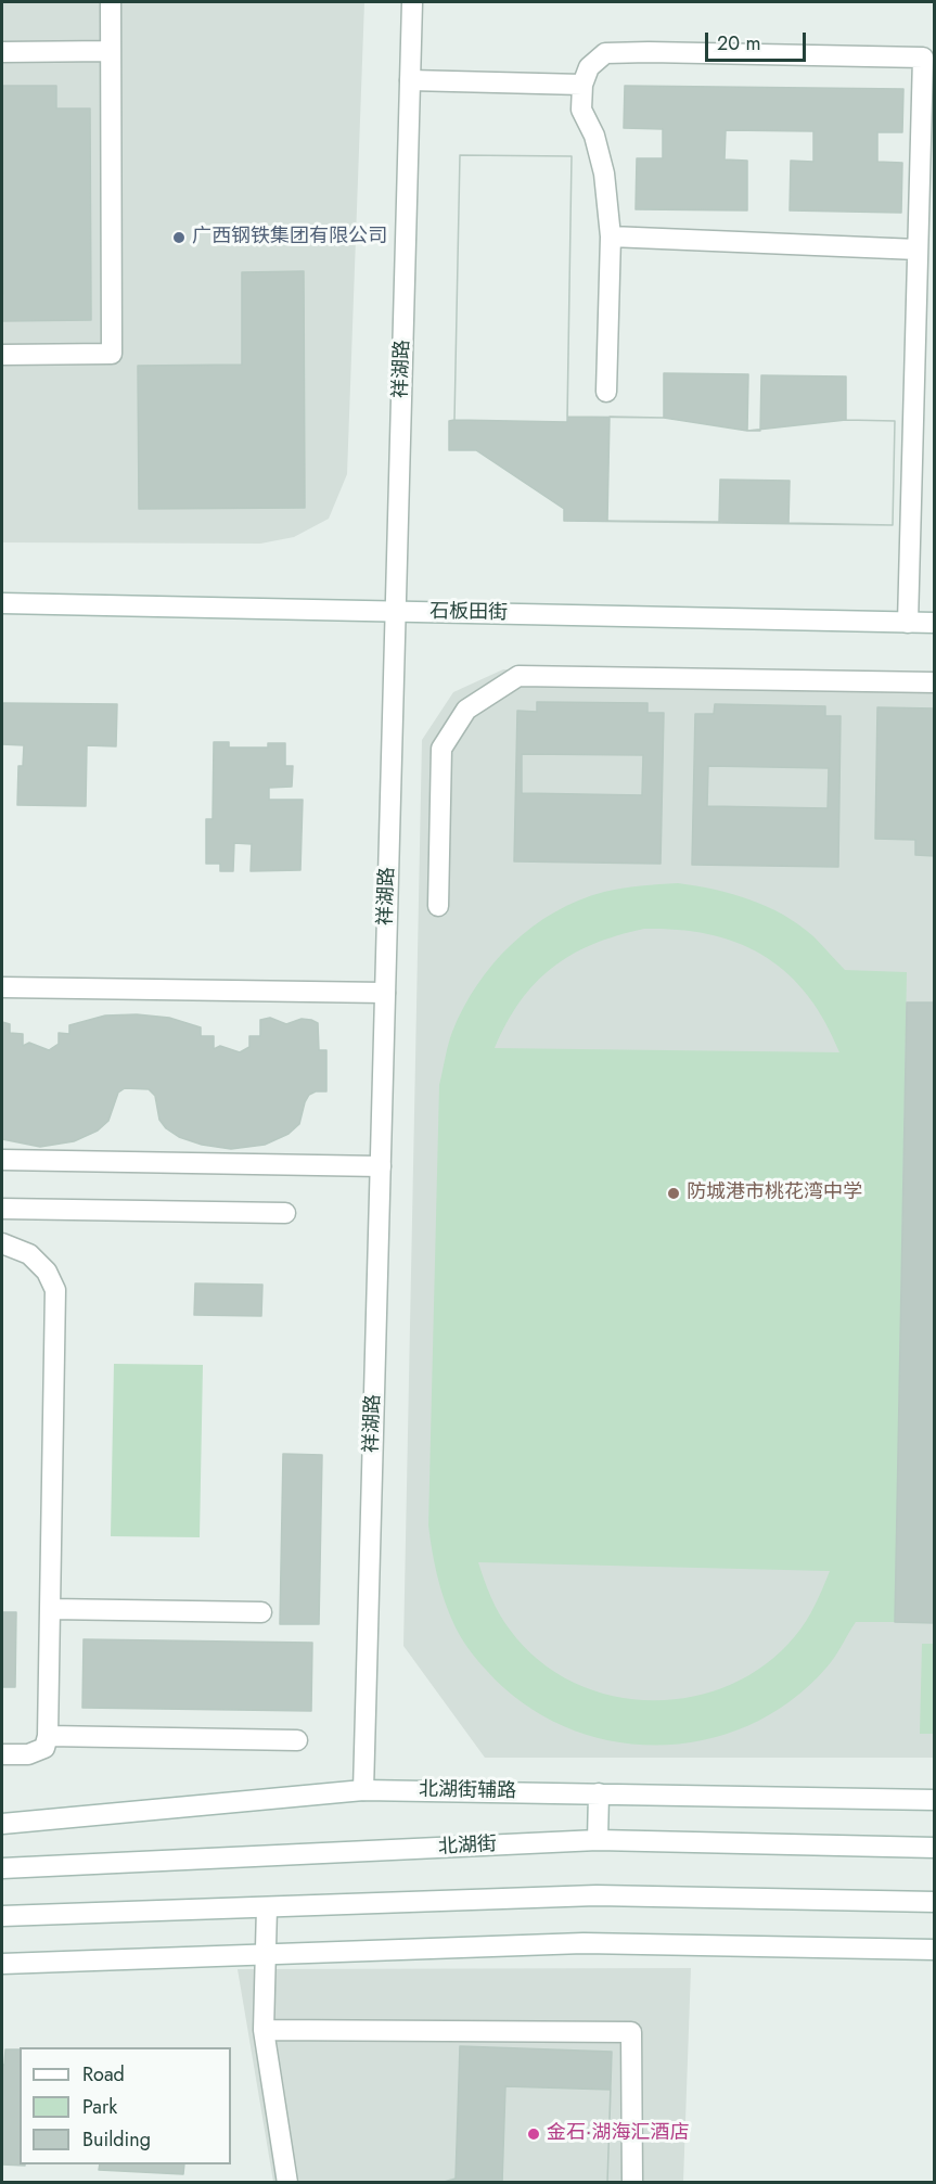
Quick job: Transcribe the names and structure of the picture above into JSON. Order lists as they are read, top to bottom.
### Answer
{
  "streets": {
    "street": [
      "祥湖路",
      "石板田街",
      "北湖街辅路",
      "北湖街"
    ]
  },
  "crossings": [
    ["祥湖路", "石板田街"],
    ["祥湖路", "北湖街辅路"]
  ],
  "places": ["广西钢铁集团有限公司", "防城港市桃花湾中学", "金石·湖海汇酒店"],
  "legend": ["Road", "Park", "Building"],
  "scale_bar": "20 m"
}
